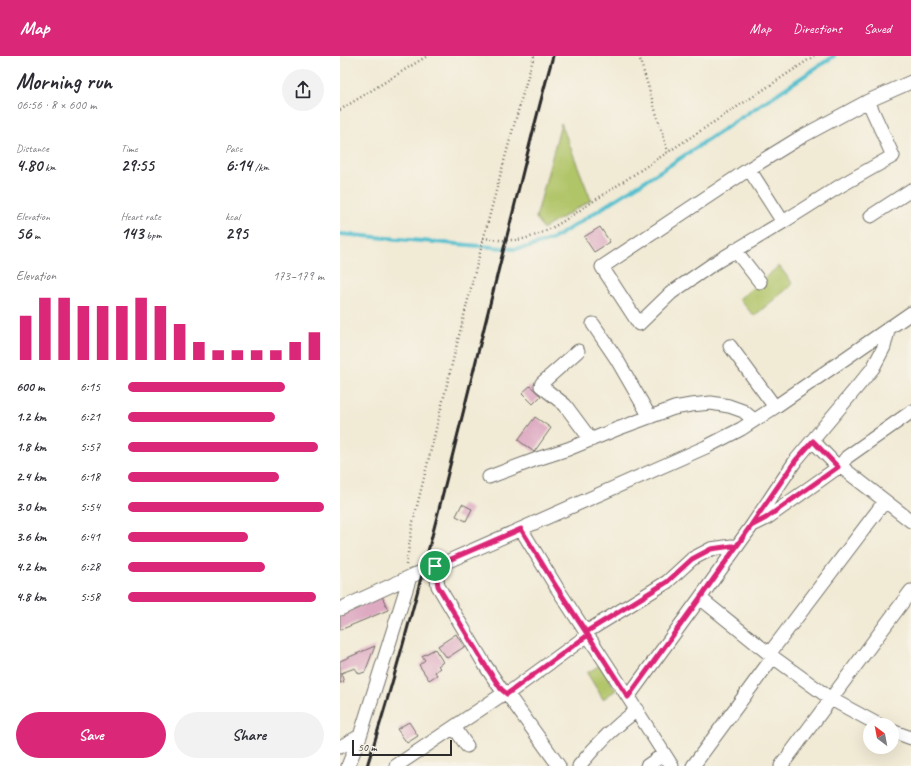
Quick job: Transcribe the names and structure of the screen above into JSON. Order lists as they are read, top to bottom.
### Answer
{
  "scale_bar": "50 m",
  "north": "top left",
  "page": {
    "header": "Map",
    "nav": ["Map", "Directions", "Saved"],
    "heading": ["Morning run", "06:56 · 8 × 600 m"],
    "stats": [
      ["Distance", "4.80 km"],
      ["Time", "29:55"],
      ["Pace", "6:14 /km"],
      ["Elevation", "56 m"],
      ["Heart rate", "143 bpm"],
      ["kcal", "295"]
    ],
    "chart": ["Elevation", "173–179 m"],
    "list": [
      {
        "name": "600 m",
        "note": "6:15"
      },
      {
        "name": "1.2 km",
        "note": "6:21"
      },
      {
        "name": "1.8 km",
        "note": "5:57"
      },
      {
        "name": "2.4 km",
        "note": "6:18"
      },
      {
        "name": "3.0 km",
        "note": "5:54"
      },
      {
        "name": "3.6 km",
        "note": "6:41"
      },
      {
        "name": "4.2 km",
        "note": "6:28"
      },
      {
        "name": "4.8 km",
        "note": "5:58"
      }
    ],
    "buttons": ["Save", "Share"],
    "scale": "50 m"
  }
}
